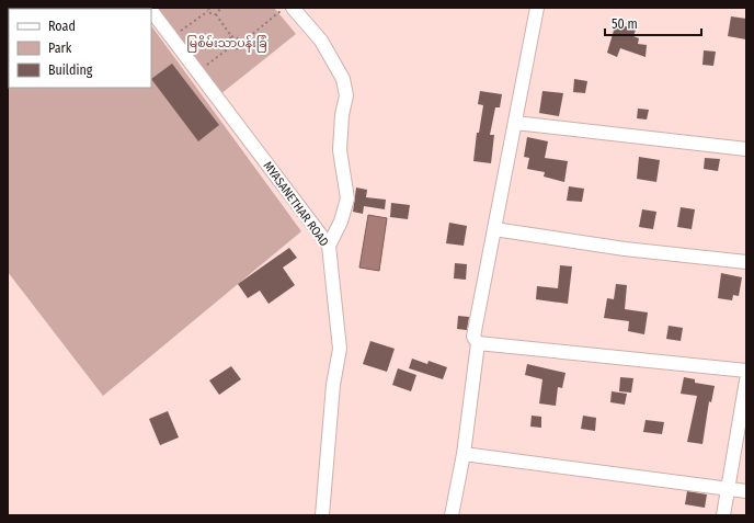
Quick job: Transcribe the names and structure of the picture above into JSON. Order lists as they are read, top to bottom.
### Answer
{
  "streets": {
    "street": ["MYASANETHAR ROAD"]
  },
  "parks": ["မြစိမ်းသာပန်းခြံ"],
  "legend": ["Road", "Park", "Building"],
  "scale_bar": "50 m"
}
